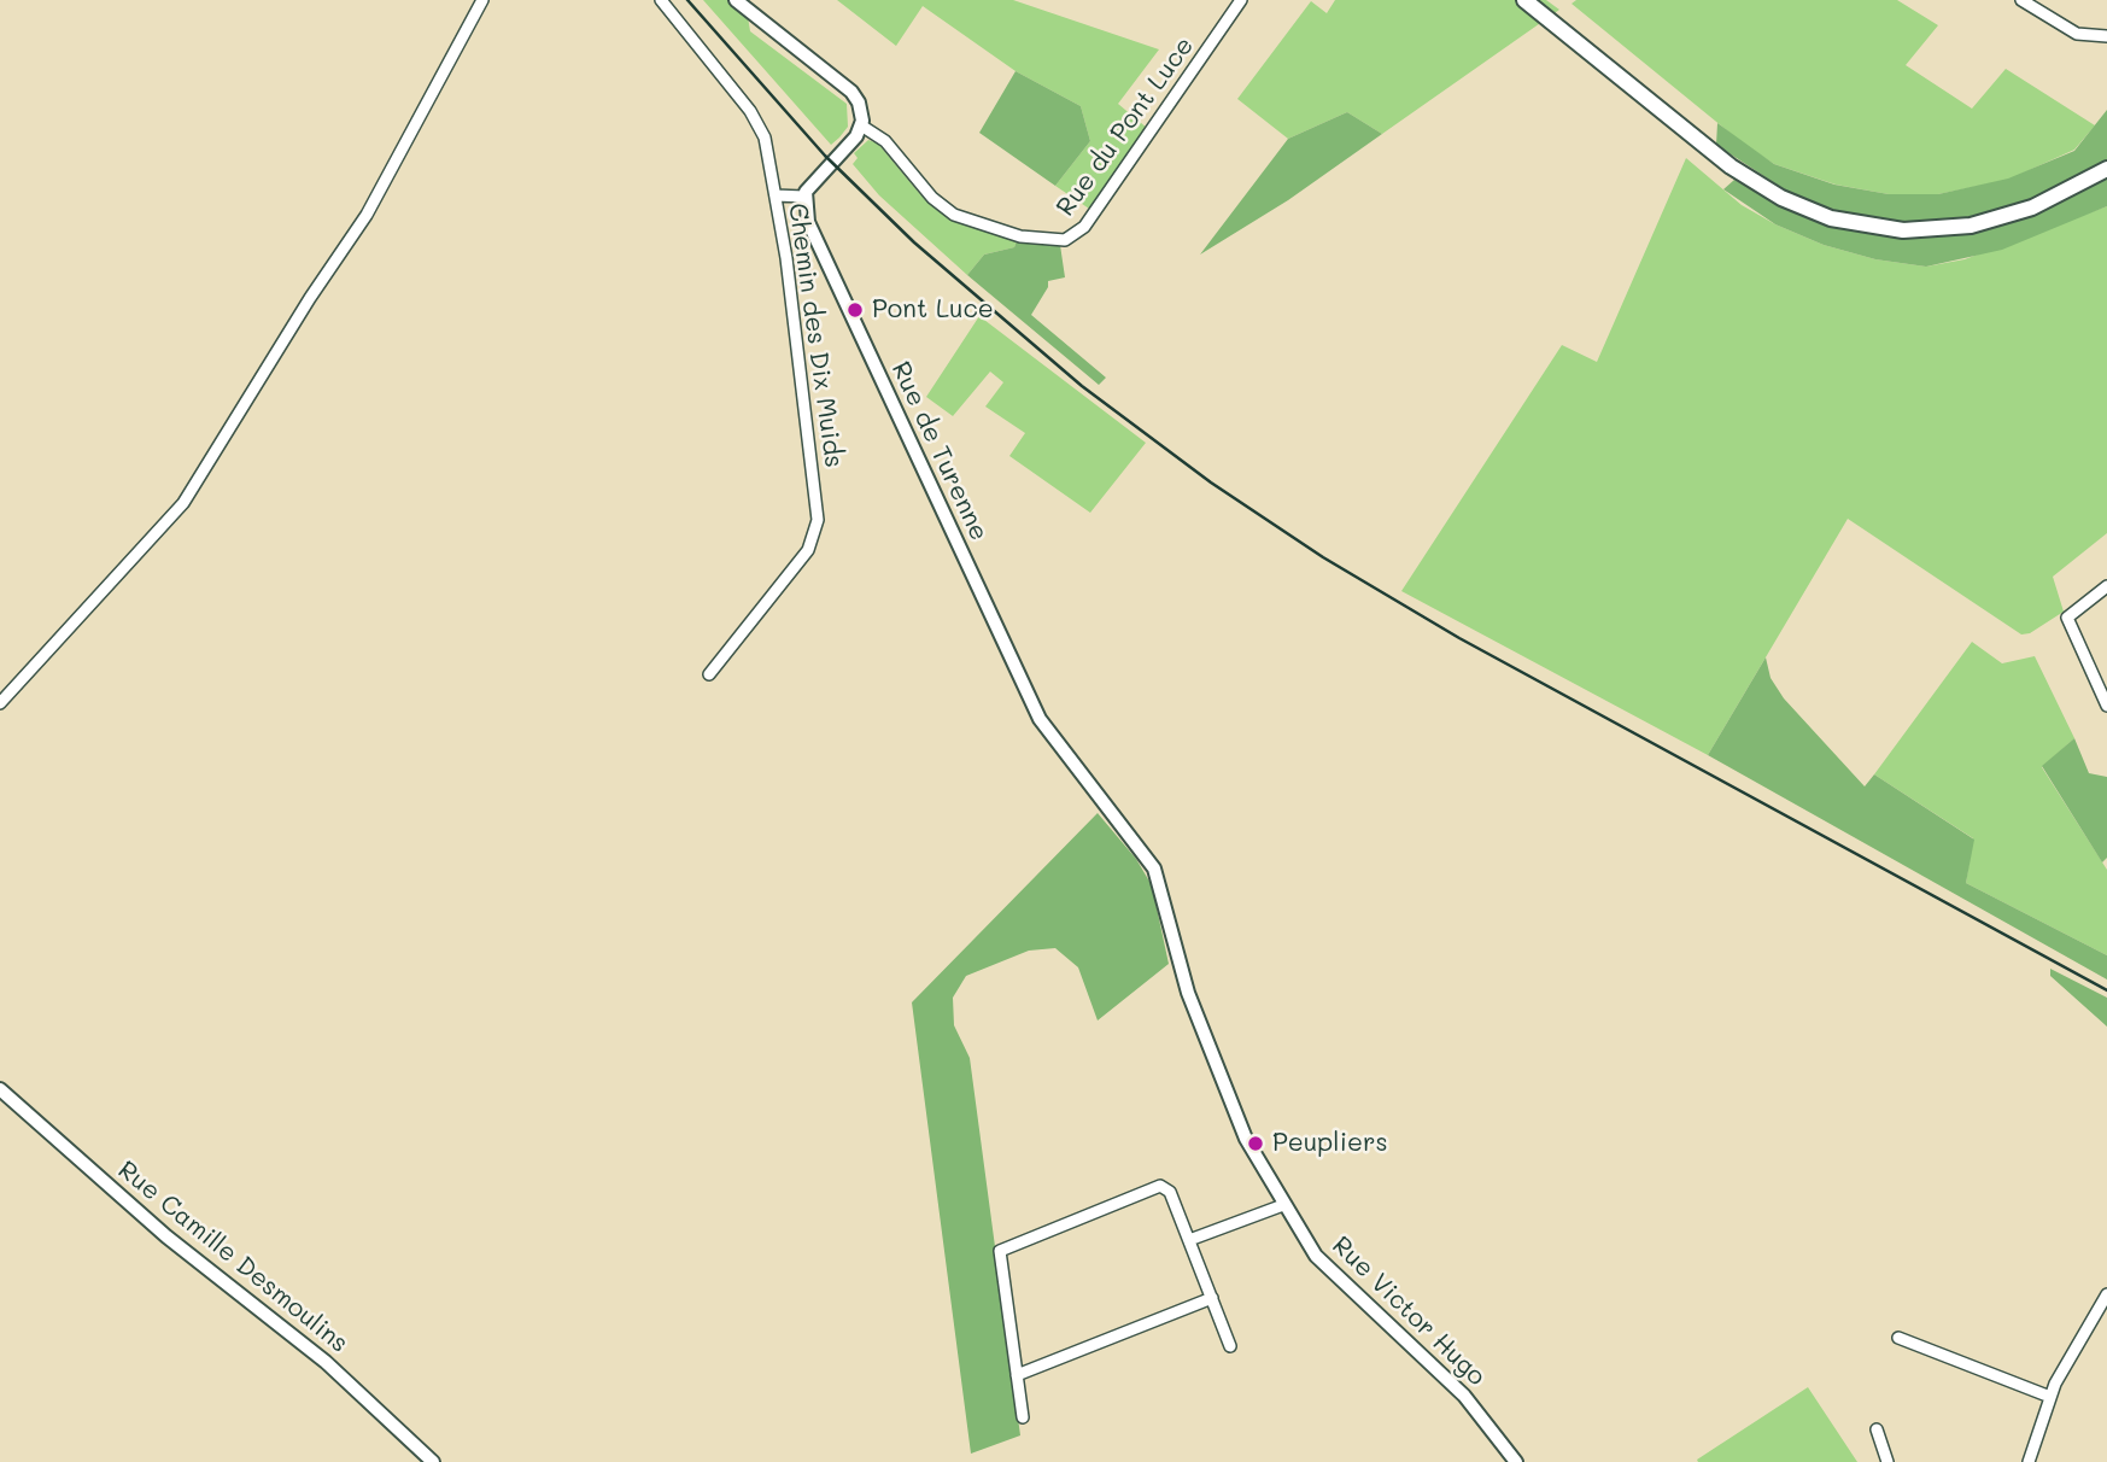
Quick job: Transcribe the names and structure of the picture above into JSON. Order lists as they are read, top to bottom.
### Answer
{
  "streets": {
    "street": [
      "Rue du Pont Luce",
      "Chemin des Dix Muids",
      "Rue de Turenne",
      "Rue Camille Desmoulins",
      "Rue Victor Hugo"
    ]
  },
  "crossings": [
    ["Rue de Turenne", "Rue Victor Hugo"]
  ],
  "places": ["Pont Luce", "Peupliers"]
}
